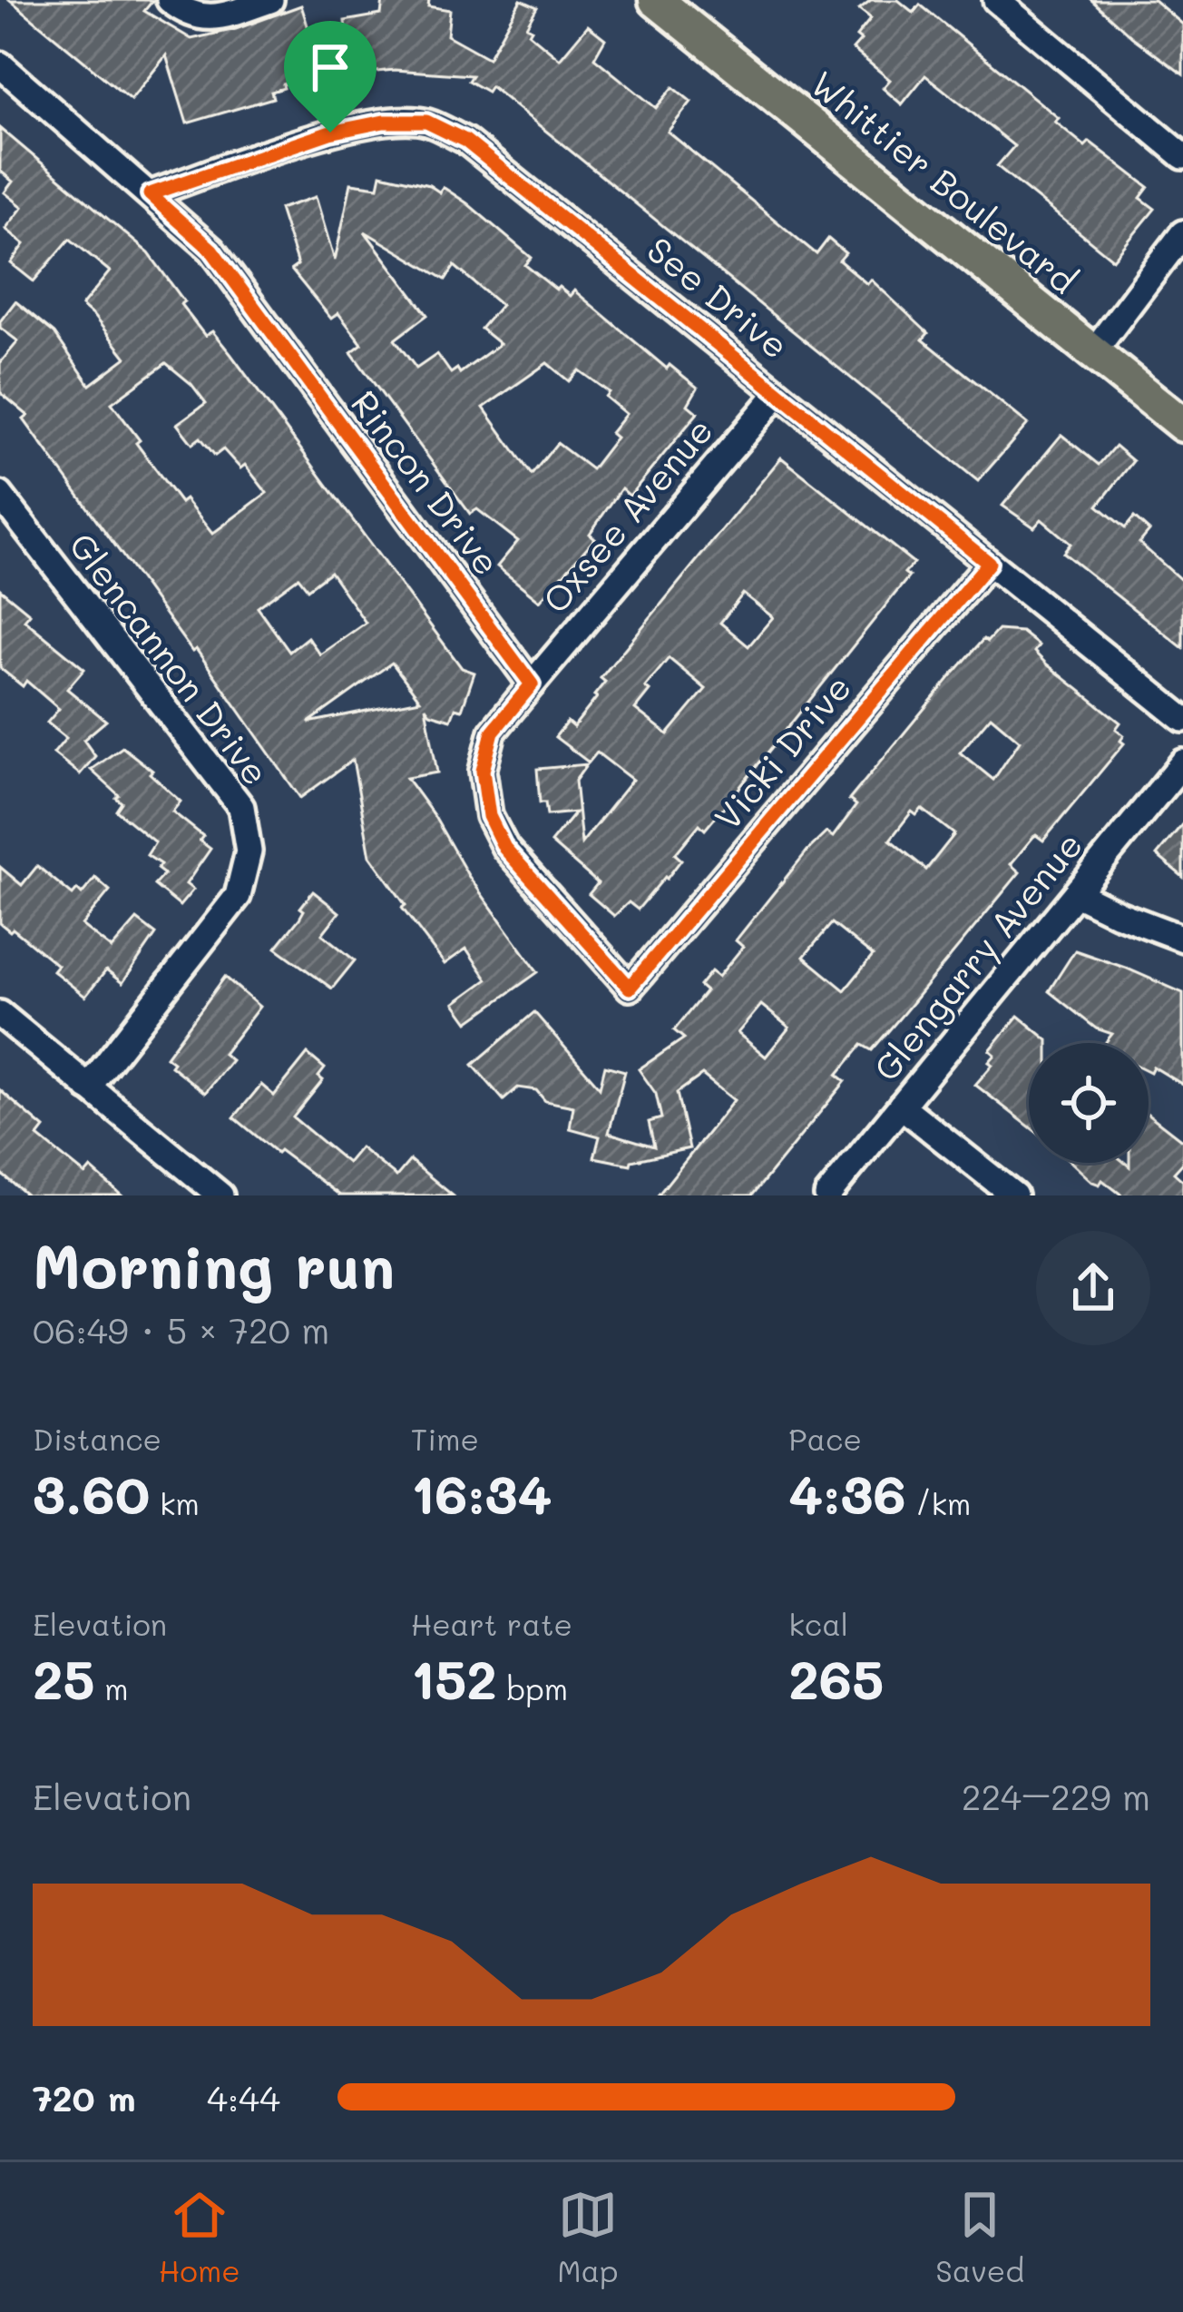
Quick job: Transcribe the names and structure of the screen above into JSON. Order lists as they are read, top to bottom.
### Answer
{
  "streets": {
    "main road": ["Whittier Boulevard"],
    "street": [
      "See Drive",
      "Rincon Drive",
      "Oxsee Avenue",
      "Glencannon Drive",
      "Vicki Drive",
      "Glengarry Avenue"
    ]
  },
  "crossings": [
    ["See Drive", "Rincon Drive"],
    ["See Drive", "Oxsee Avenue"],
    ["See Drive", "Vicki Drive"],
    ["Rincon Drive", "Oxsee Avenue"],
    ["Rincon Drive", "Vicki Drive"],
    ["Oxsee Avenue", "Vicki Drive"]
  ],
  "page": {
    "heading": ["Morning run", "06:49 · 5 × 720 m"],
    "stats": [
      ["Distance", "3.60 km"],
      ["Time", "16:34"],
      ["Pace", "4:36 /km"],
      ["Elevation", "25 m"],
      ["Heart rate", "152 bpm"],
      ["kcal", "265"]
    ],
    "chart": ["Elevation", "224–229 m"],
    "list": [
      {
        "name": "720 m",
        "note": "4:44"
      }
    ],
    "tabs": ["Home", "Map", "Saved"]
  }
}
